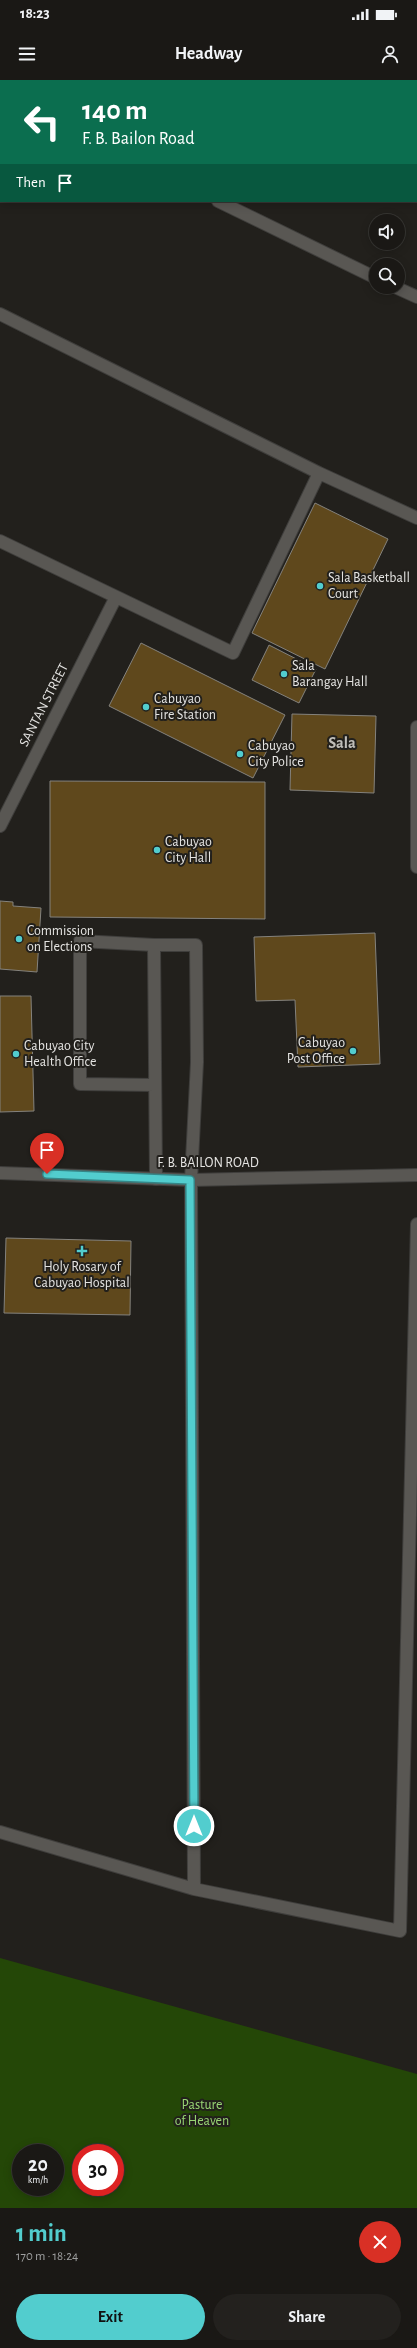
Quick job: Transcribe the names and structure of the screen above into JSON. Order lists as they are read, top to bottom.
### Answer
{
  "streets": {
    "street": ["SANTAN STREET", "F. B. BAILON ROAD"]
  },
  "districts": ["Sala"],
  "parks": ["Pasture of Heaven"],
  "places": {
    "other": [
      "Sala Basketball Court",
      "Sala Barangay Hall",
      "Cabuyao Fire Station",
      "Cabuyao City Police",
      "Cabuyao City Hall",
      "Commission on Elections",
      "Cabuyao Post Office",
      "Cabuyao City Health Office"
    ],
    "health": ["Holy Rosary of Cabuyao Hospital"]
  },
  "page": {
    "status": "18:23",
    "header": "Headway",
    "turn": ["140 m", "F. B. Bailon Road"],
    "then": "Then",
    "speed": "20 km/h",
    "limit": "30",
    "heading": ["1 min", "170 m · 18:24"],
    "buttons": ["Exit", "Share"]
  }
}
